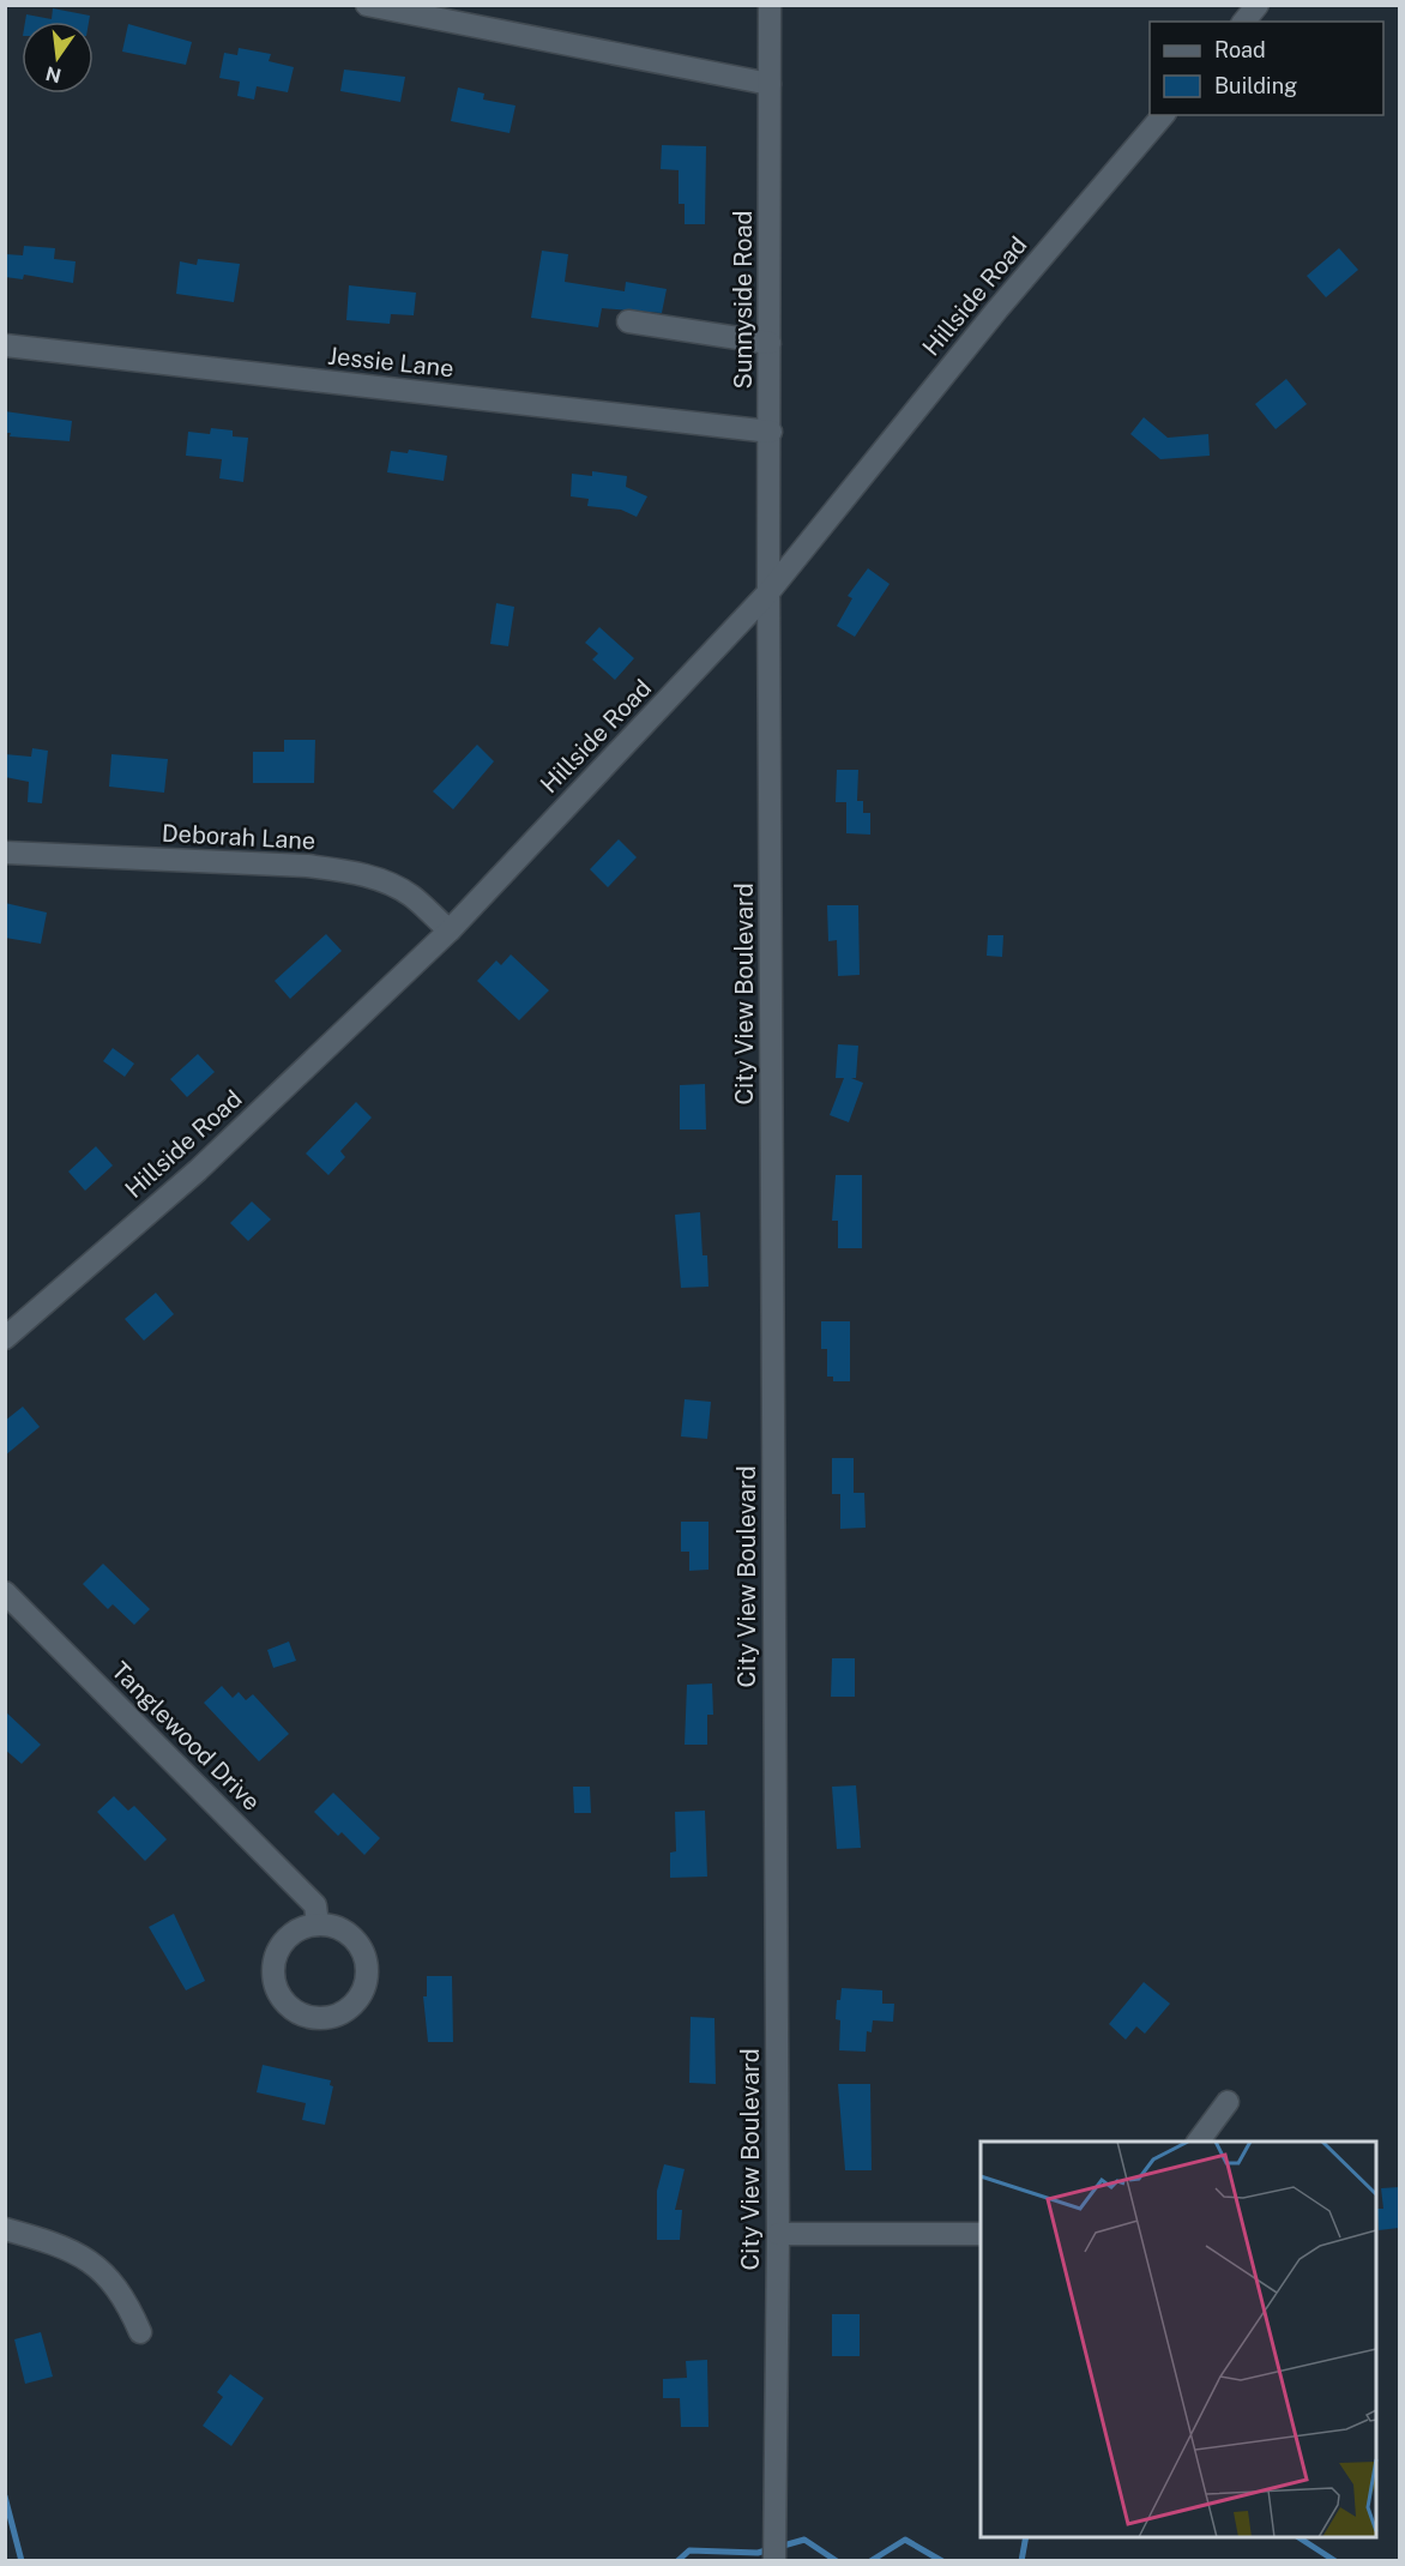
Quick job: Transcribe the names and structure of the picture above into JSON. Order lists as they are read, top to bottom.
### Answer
{
  "streets": {
    "street": [
      "Hillside Road",
      "Sunnyside Road",
      "Jessie Lane",
      "Deborah Lane",
      "City View Boulevard",
      "Tanglewood Drive"
    ]
  },
  "crossings": [
    ["Hillside Road", "Sunnyside Road"],
    ["Hillside Road", "Deborah Lane"],
    ["Hillside Road", "City View Boulevard"],
    ["Sunnyside Road", "Jessie Lane"],
    ["Sunnyside Road", "City View Boulevard"]
  ],
  "legend": ["Road", "Building"],
  "north": "bottom"
}
